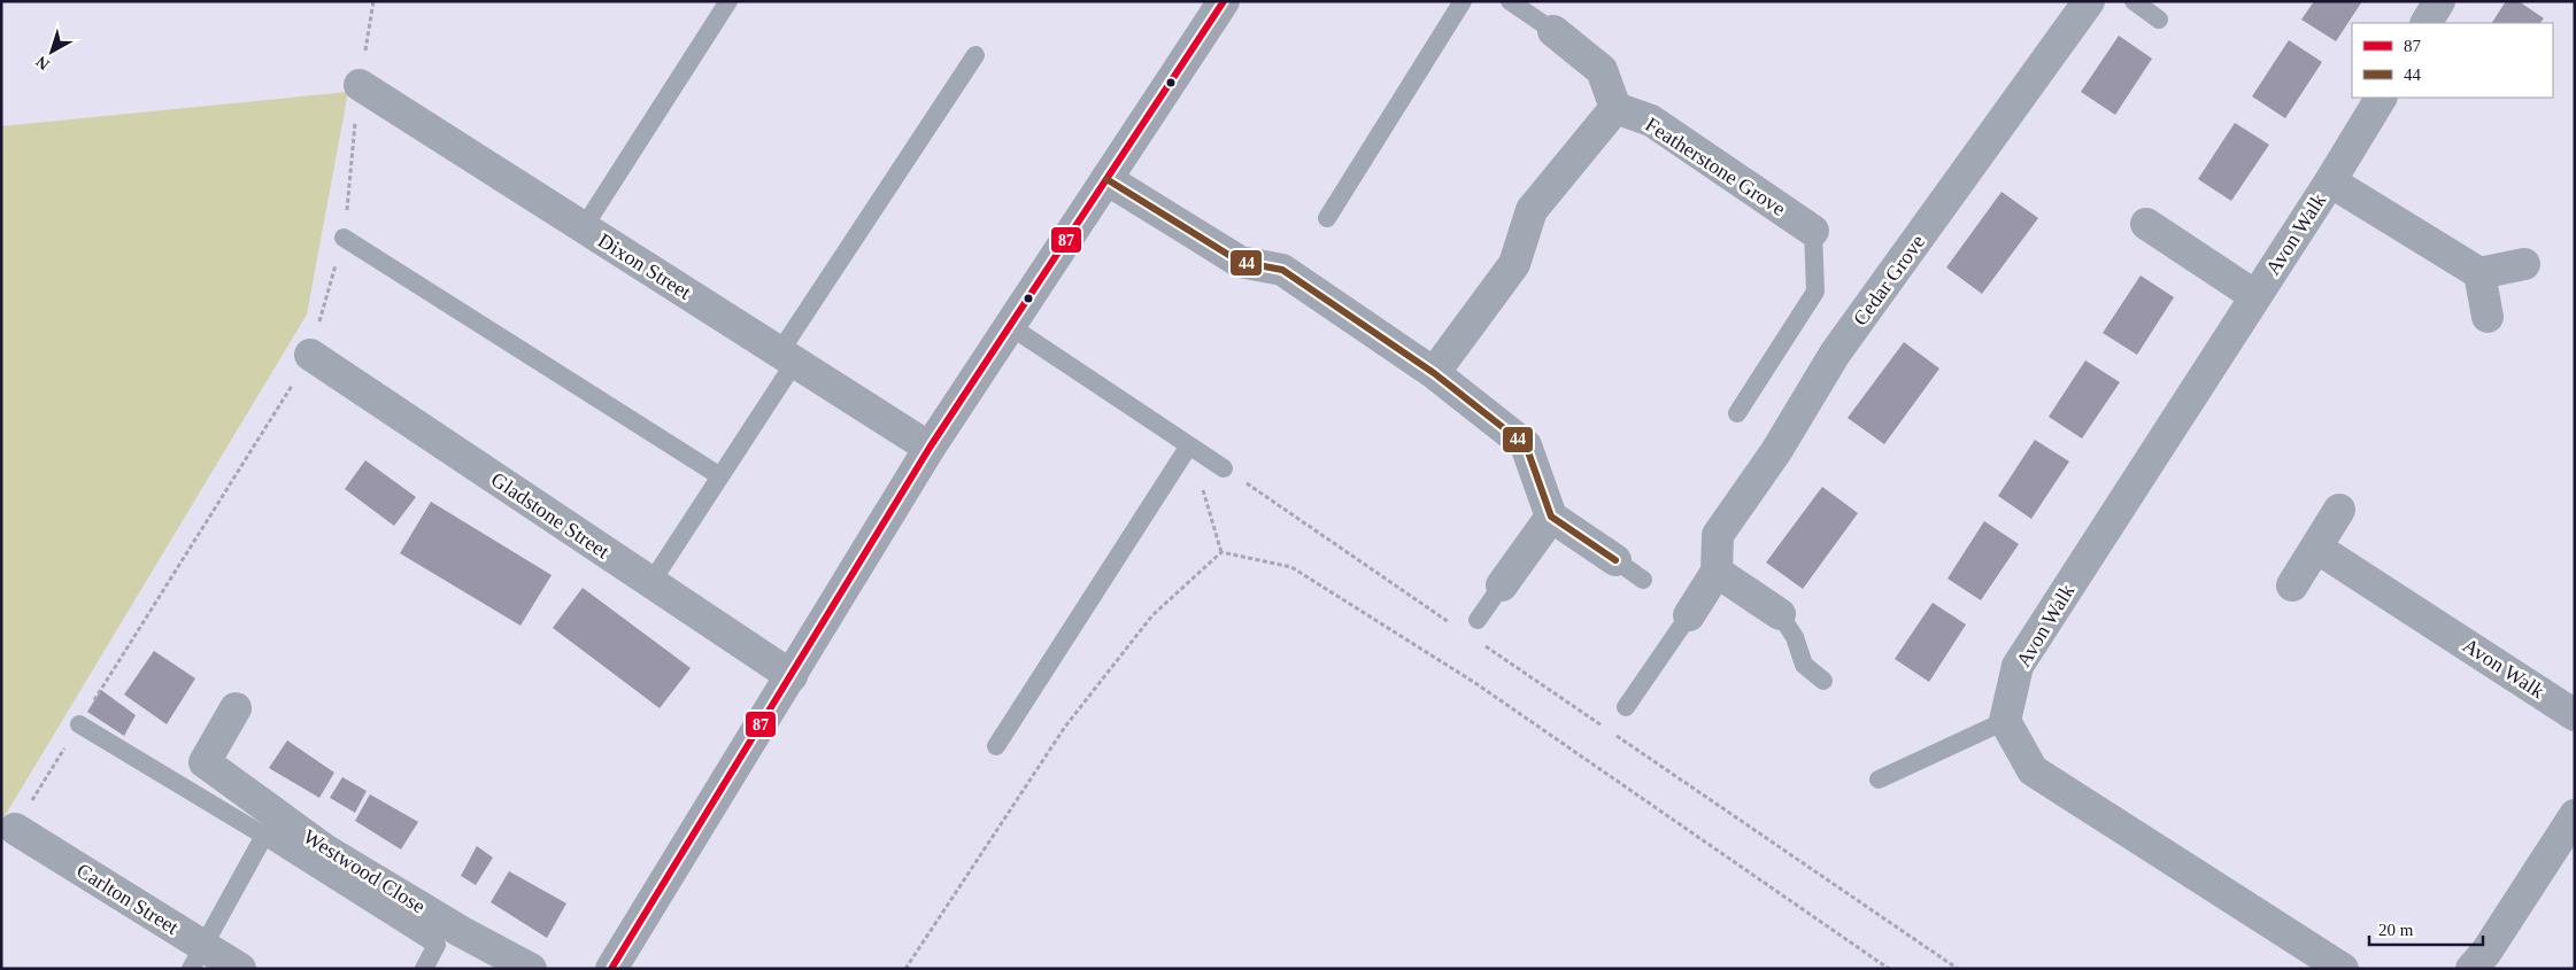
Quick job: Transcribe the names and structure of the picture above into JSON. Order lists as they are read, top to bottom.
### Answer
{
  "streets": {
    "street": [
      "Featherstone Grove",
      "Avon Walk",
      "Dixon Street",
      "Cedar Grove",
      "Gladstone Street",
      "Westwood Close",
      "Carlton Street"
    ]
  },
  "lines": ["transit line 87", "transit line 44"],
  "legend": ["87", "44"],
  "scale_bar": "20 m",
  "north": "bottom left"
}
